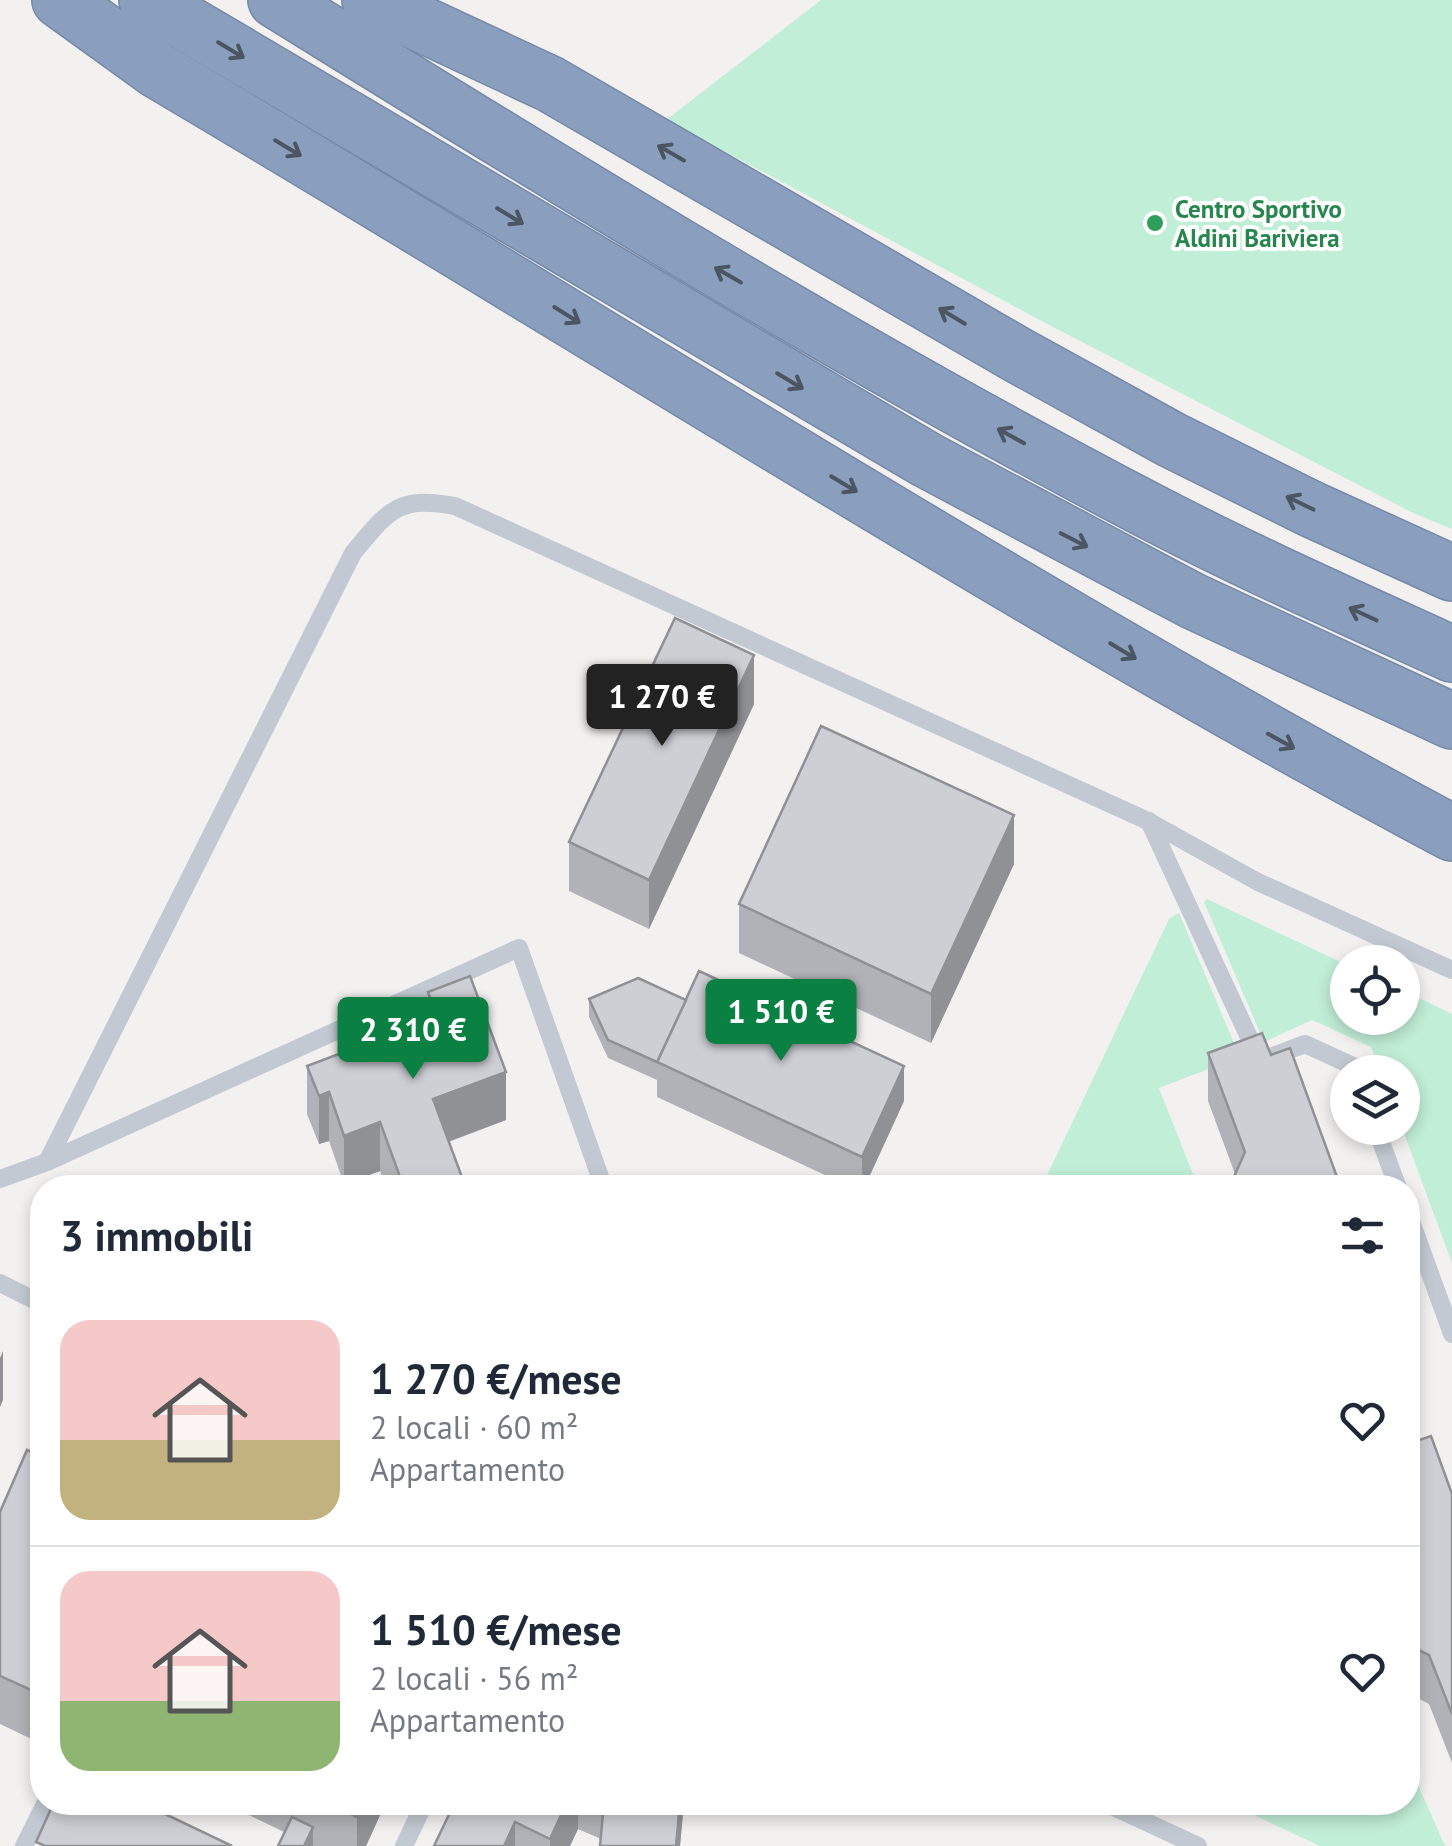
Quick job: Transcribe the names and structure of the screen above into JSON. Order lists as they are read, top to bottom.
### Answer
{
  "places": ["Centro Sportivo Aldini Bariviera"],
  "page": {
    "price": ["1 270 €", "1 510 €", "2 310 €"],
    "heading": "3 immobili",
    "list": [
      {
        "name": "1 270 €/mese",
        "note": "2 locali · 60 m² · Appartamento"
      },
      {
        "name": "1 510 €/mese",
        "note": "2 locali · 56 m² · Appartamento"
      }
    ]
  }
}
